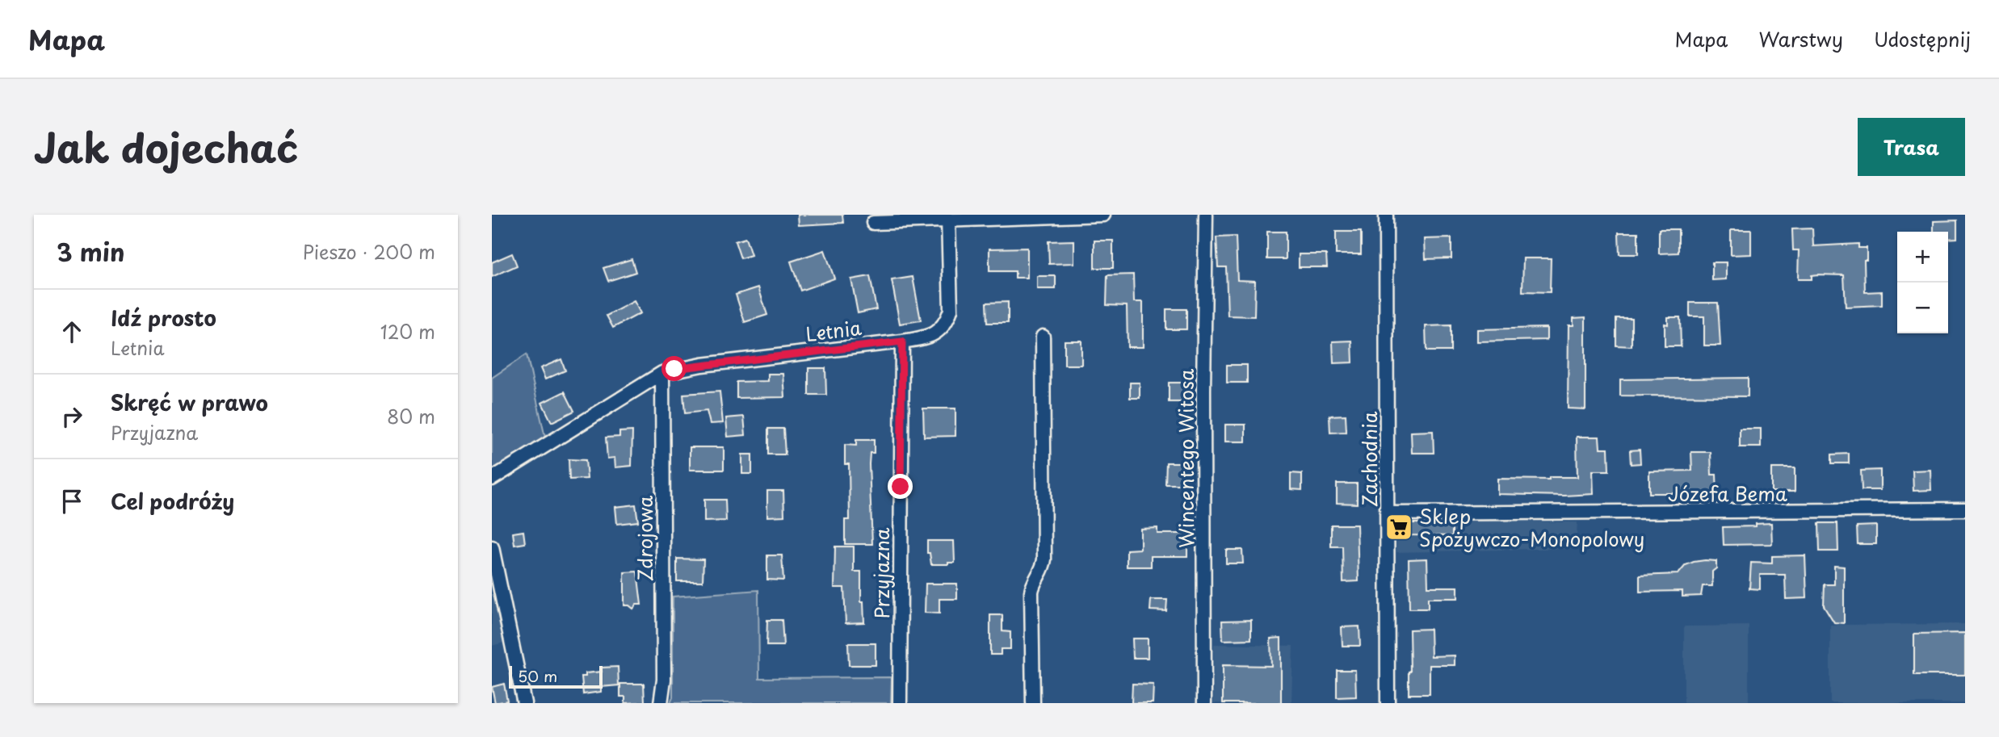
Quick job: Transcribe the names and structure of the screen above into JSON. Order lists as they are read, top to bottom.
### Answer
{
  "streets": {
    "street": [
      "Letnia",
      "Wincentego Witosa",
      "Zachodnia",
      "Józefa Bema",
      "Zdrojowa",
      "Przyjazna"
    ]
  },
  "crossings": [
    ["Letnia", "Zdrojowa"],
    ["Letnia", "Przyjazna"],
    ["Zachodnia", "Józefa Bema"]
  ],
  "places": {
    "supermarket": ["Sklep Spożywczo-Monopolowy"]
  },
  "scale_bar": "50 m",
  "page": {
    "header": "Mapa",
    "nav": ["Mapa", "Warstwy", "Udostępnij"],
    "title": "Jak dojechać",
    "buttons": "Trasa",
    "heading": ["3 min", "Pieszo · 200 m"],
    "map_buttons": ["+", "−"],
    "list": [
      ["Idź prosto", "Letnia", "120 m"],
      ["Skręć w prawo", "Przyjazna", "80 m"],
      "Cel podróży"
    ],
    "scale": "50 m"
  }
}
